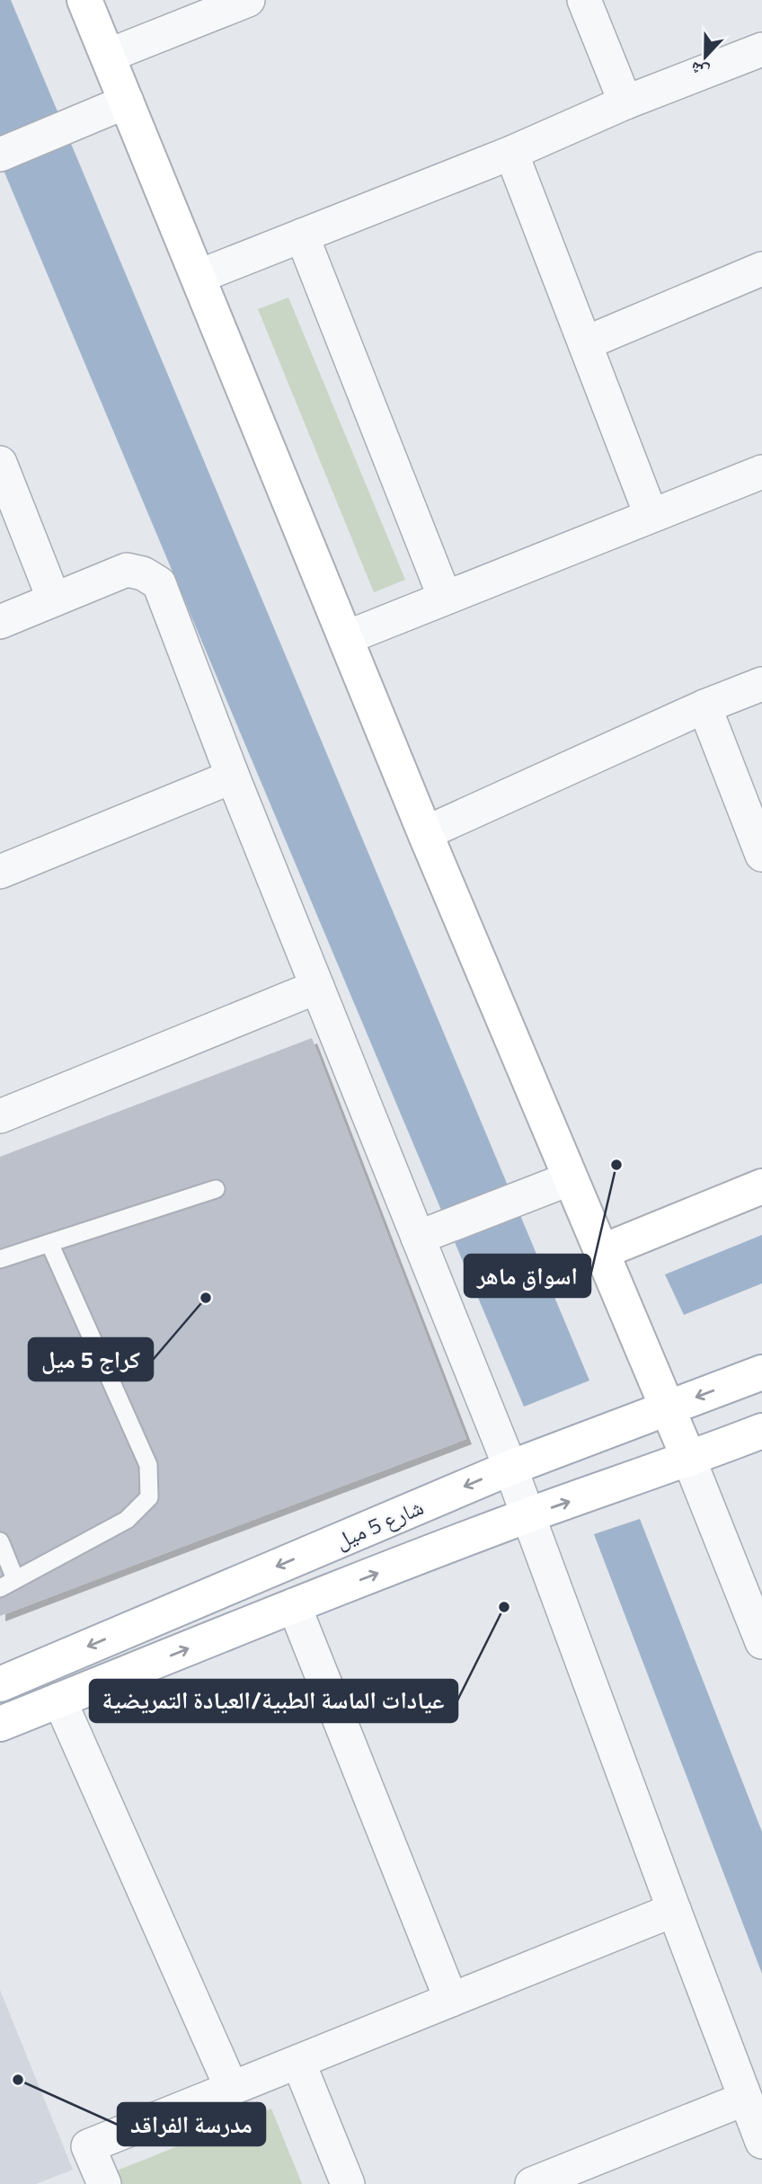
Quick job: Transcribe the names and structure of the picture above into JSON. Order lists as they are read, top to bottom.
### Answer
{
  "streets": {
    "street": ["شارع 5 ميل"]
  },
  "places": [
    "اسواق ماهر",
    "كراج 5 ميل",
    "عيادات الماسة الطبية/العيادة التمريضية",
    "مدرسة الفراقد"
  ],
  "north": "bottom"
}
